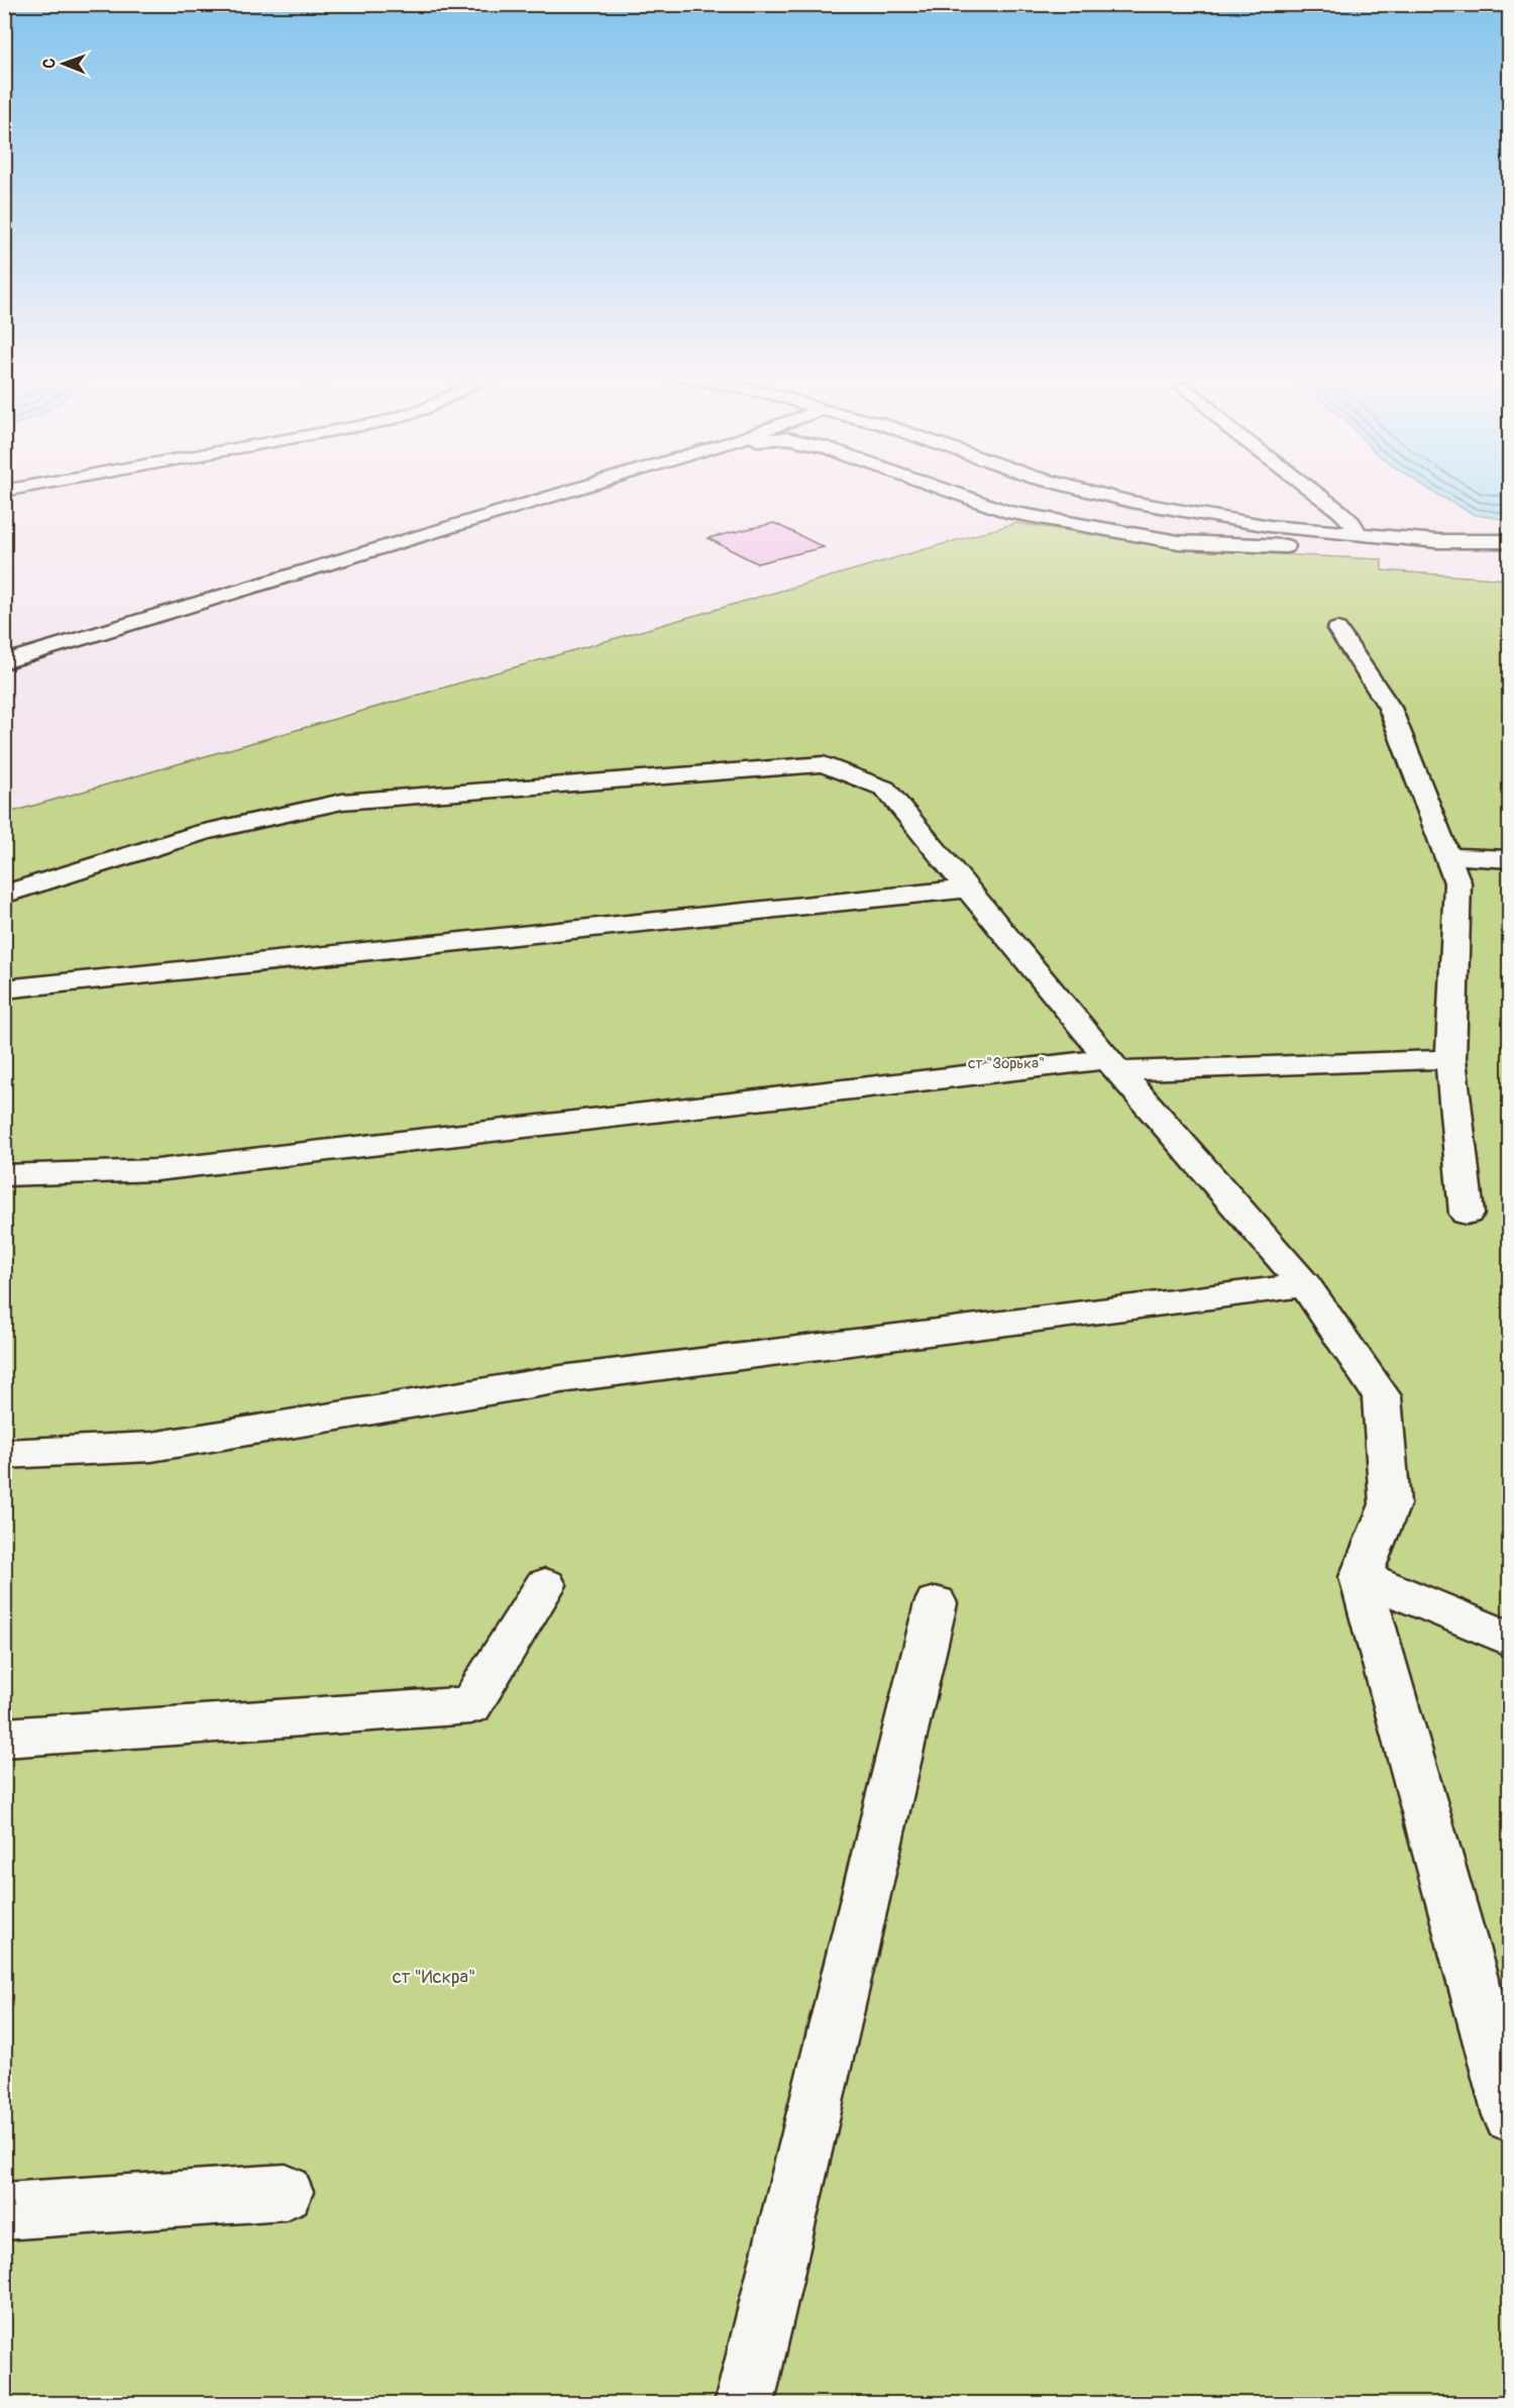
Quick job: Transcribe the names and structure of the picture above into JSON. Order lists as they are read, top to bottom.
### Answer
{
  "parks": ["ст \"Зорька\"", "ст \"Искра\""],
  "north": "left"
}
